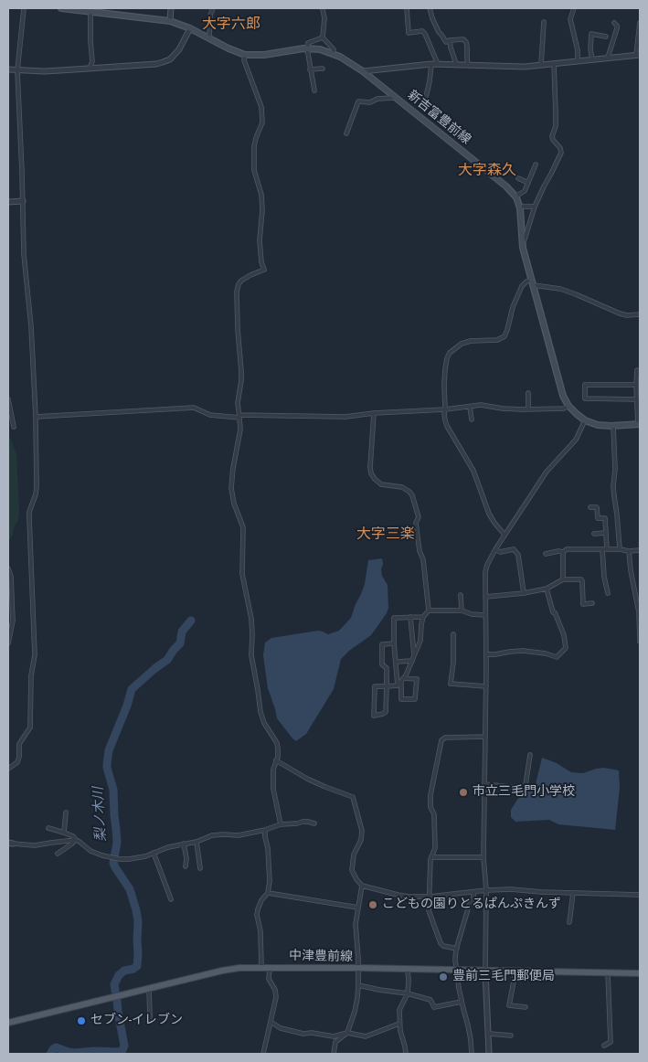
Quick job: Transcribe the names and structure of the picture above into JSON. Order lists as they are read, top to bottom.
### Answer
{
  "streets": {
    "main road": ["新吉富豊前線", "中津豊前線"]
  },
  "districts": ["大字六郎", "大字森久", "大字三楽"],
  "water": ["梨ノ木川"],
  "places": [
    "市立三毛門小学校",
    "こどもの園りとるぱんぷきんず",
    "豊前三毛門郵便局",
    "セブン-イレブン"
  ]
}
